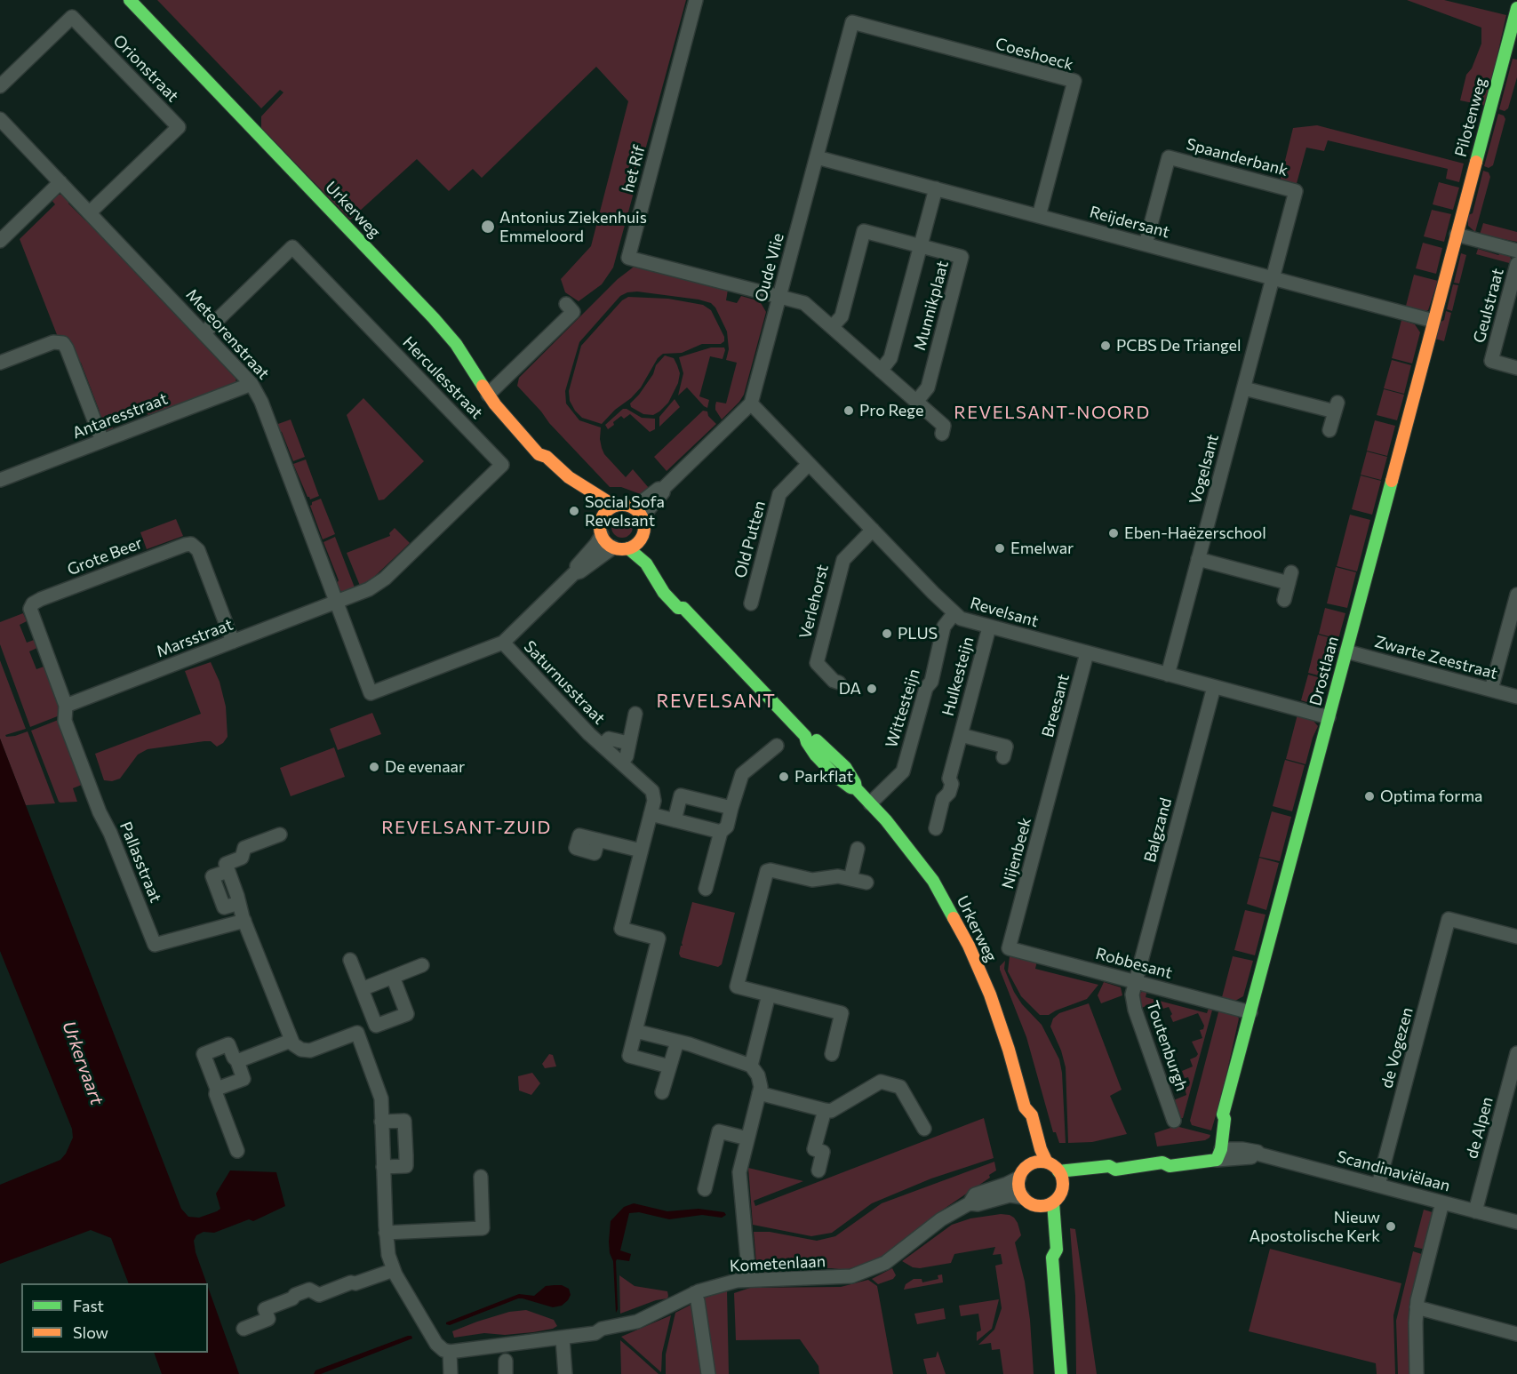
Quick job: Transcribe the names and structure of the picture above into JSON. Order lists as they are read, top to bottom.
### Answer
{
  "streets": {
    "main road": [
      "Pilotenweg",
      "Urkerweg",
      "Drostlaan",
      "Scandinaviëlaan"
    ],
    "street": [
      "Coeshoeck",
      "Orionstraat",
      "Spaanderbank",
      "het Rif",
      "Reijdersant",
      "Oude Vlie",
      "Munnikplaat",
      "Geulstraat",
      "Meteorenstraat",
      "Herculesstraat",
      "Antaresstraat",
      "Vogelsant",
      "Old Putten",
      "Grote Beer",
      "Verlehorst",
      "Revelsant",
      "Marsstraat",
      "Zwarte Zeestraat",
      "Hulkesteijn",
      "Saturnusstraat",
      "Breesant",
      "Wittesteijn",
      "Balgzand",
      "Nijenbeek",
      "Pallasstraat",
      "Robbesant",
      "Toutenburgh",
      "de Vogezen",
      "de Alpen",
      "Kometenlaan"
    ]
  },
  "crossings": [
    ["Coeshoeck", "Reijdersant"],
    ["Coeshoeck", "Oude Vlie"],
    ["Orionstraat", "Meteorenstraat"],
    ["Pilotenweg", "Drostlaan"],
    ["Spaanderbank", "Reijdersant"],
    ["Spaanderbank", "Vogelsant"],
    ["het Rif", "Oude Vlie"],
    ["Urkerweg", "Wittesteijn"],
    ["Urkerweg", "Scandinaviëlaan"],
    ["Urkerweg", "Kometenlaan"],
    ["Reijdersant", "Oude Vlie"],
    ["Reijdersant", "Munnikplaat"],
    ["Reijdersant", "Vogelsant"],
    ["Reijdersant", "Drostlaan"],
    ["Oude Vlie", "Revelsant"],
    ["Meteorenstraat", "Herculesstraat"],
    ["Meteorenstraat", "Antaresstraat"],
    ["Meteorenstraat", "Marsstraat"],
    ["Meteorenstraat", "Saturnusstraat"],
    ["Herculesstraat", "Marsstraat"],
    ["Vogelsant", "Revelsant"],
    ["Old Putten", "Revelsant"],
    ["Grote Beer", "Marsstraat"],
    ["Grote Beer", "Pallasstraat"],
    ["Verlehorst", "Revelsant"],
    ["Revelsant", "Drostlaan"],
    ["Revelsant", "Hulkesteijn"],
    ["Revelsant", "Breesant"],
    ["Revelsant", "Wittesteijn"],
    ["Revelsant", "Balgzand"],
    ["Marsstraat", "Pallasstraat"],
    ["Zwarte Zeestraat", "Drostlaan"],
    ["Drostlaan", "Robbesant"],
    ["Drostlaan", "Scandinaviëlaan"],
    ["Breesant", "Nijenbeek"],
    ["Balgzand", "Robbesant"],
    ["Balgzand", "Toutenburgh"],
    ["Nijenbeek", "Robbesant"],
    ["Robbesant", "Toutenburgh"],
    ["de Vogezen", "Scandinaviëlaan"],
    ["de Alpen", "Scandinaviëlaan"],
    ["Scandinaviëlaan", "Kometenlaan"]
  ],
  "districts": ["REVELSANT-NOORD", "REVELSANT", "REVELSANT-ZUID"],
  "water": ["Urkervaart"],
  "places": [
    "Antonius Ziekenhuis Emmeloord",
    "PCBS De Triangel",
    "Pro Rege",
    "Social Sofa Revelsant",
    "Eben-Haëzerschool",
    "Emelwar",
    "PLUS",
    "DA",
    "De evenaar",
    "Parkflat",
    "Optima forma",
    "Nieuw Apostolische Kerk"
  ],
  "legend": ["Fast", "Slow"]
}
